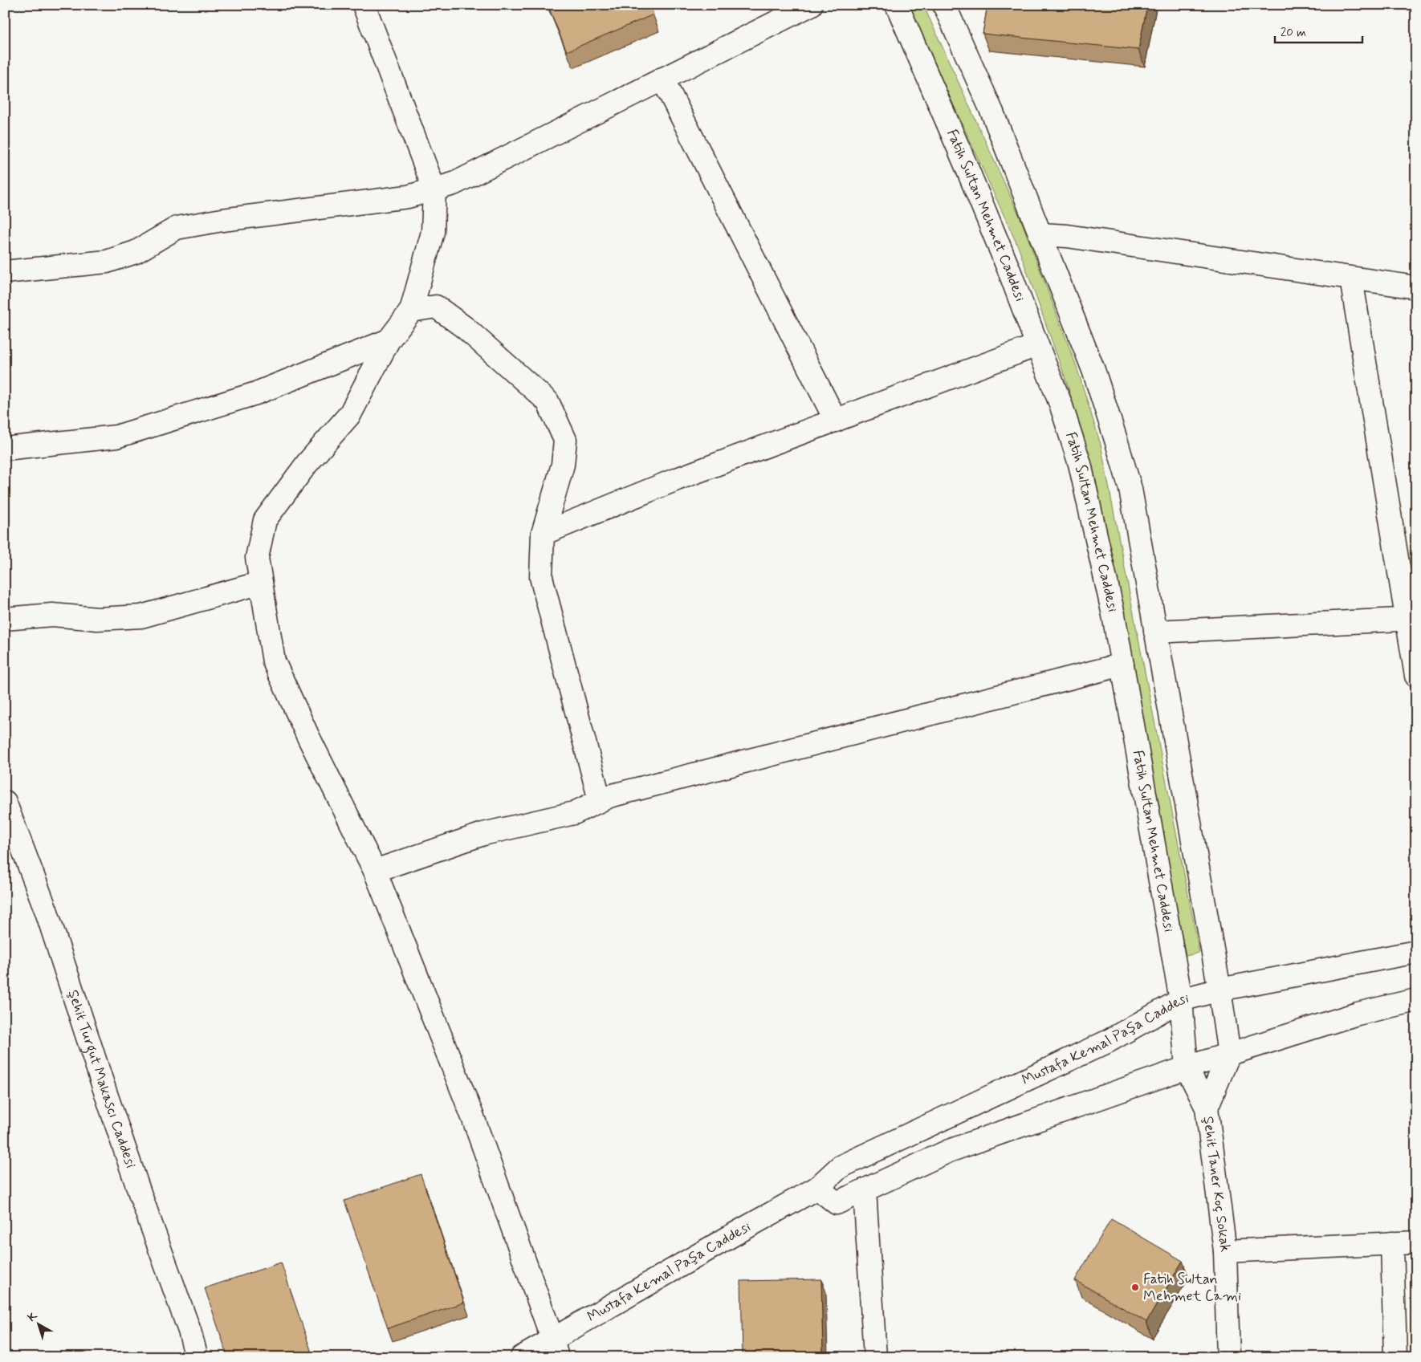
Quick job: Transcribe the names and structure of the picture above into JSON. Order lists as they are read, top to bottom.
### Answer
{
  "streets": {
    "street": [
      "Fatih Sultan Mehmet Caddesi",
      "Mustafa Kemal Paşa Caddesi",
      "Şehit Turgut Makascı Caddesi",
      "Şehit Taner Koç Sokak"
    ]
  },
  "crossings": [
    ["Fatih Sultan Mehmet Caddesi", "Mustafa Kemal Paşa Caddesi"],
    ["Fatih Sultan Mehmet Caddesi", "Şehit Taner Koç Sokak"]
  ],
  "places": ["Fatih Sultan Mehmet Cami"],
  "scale_bar": "20 m",
  "north": "top left"
}
